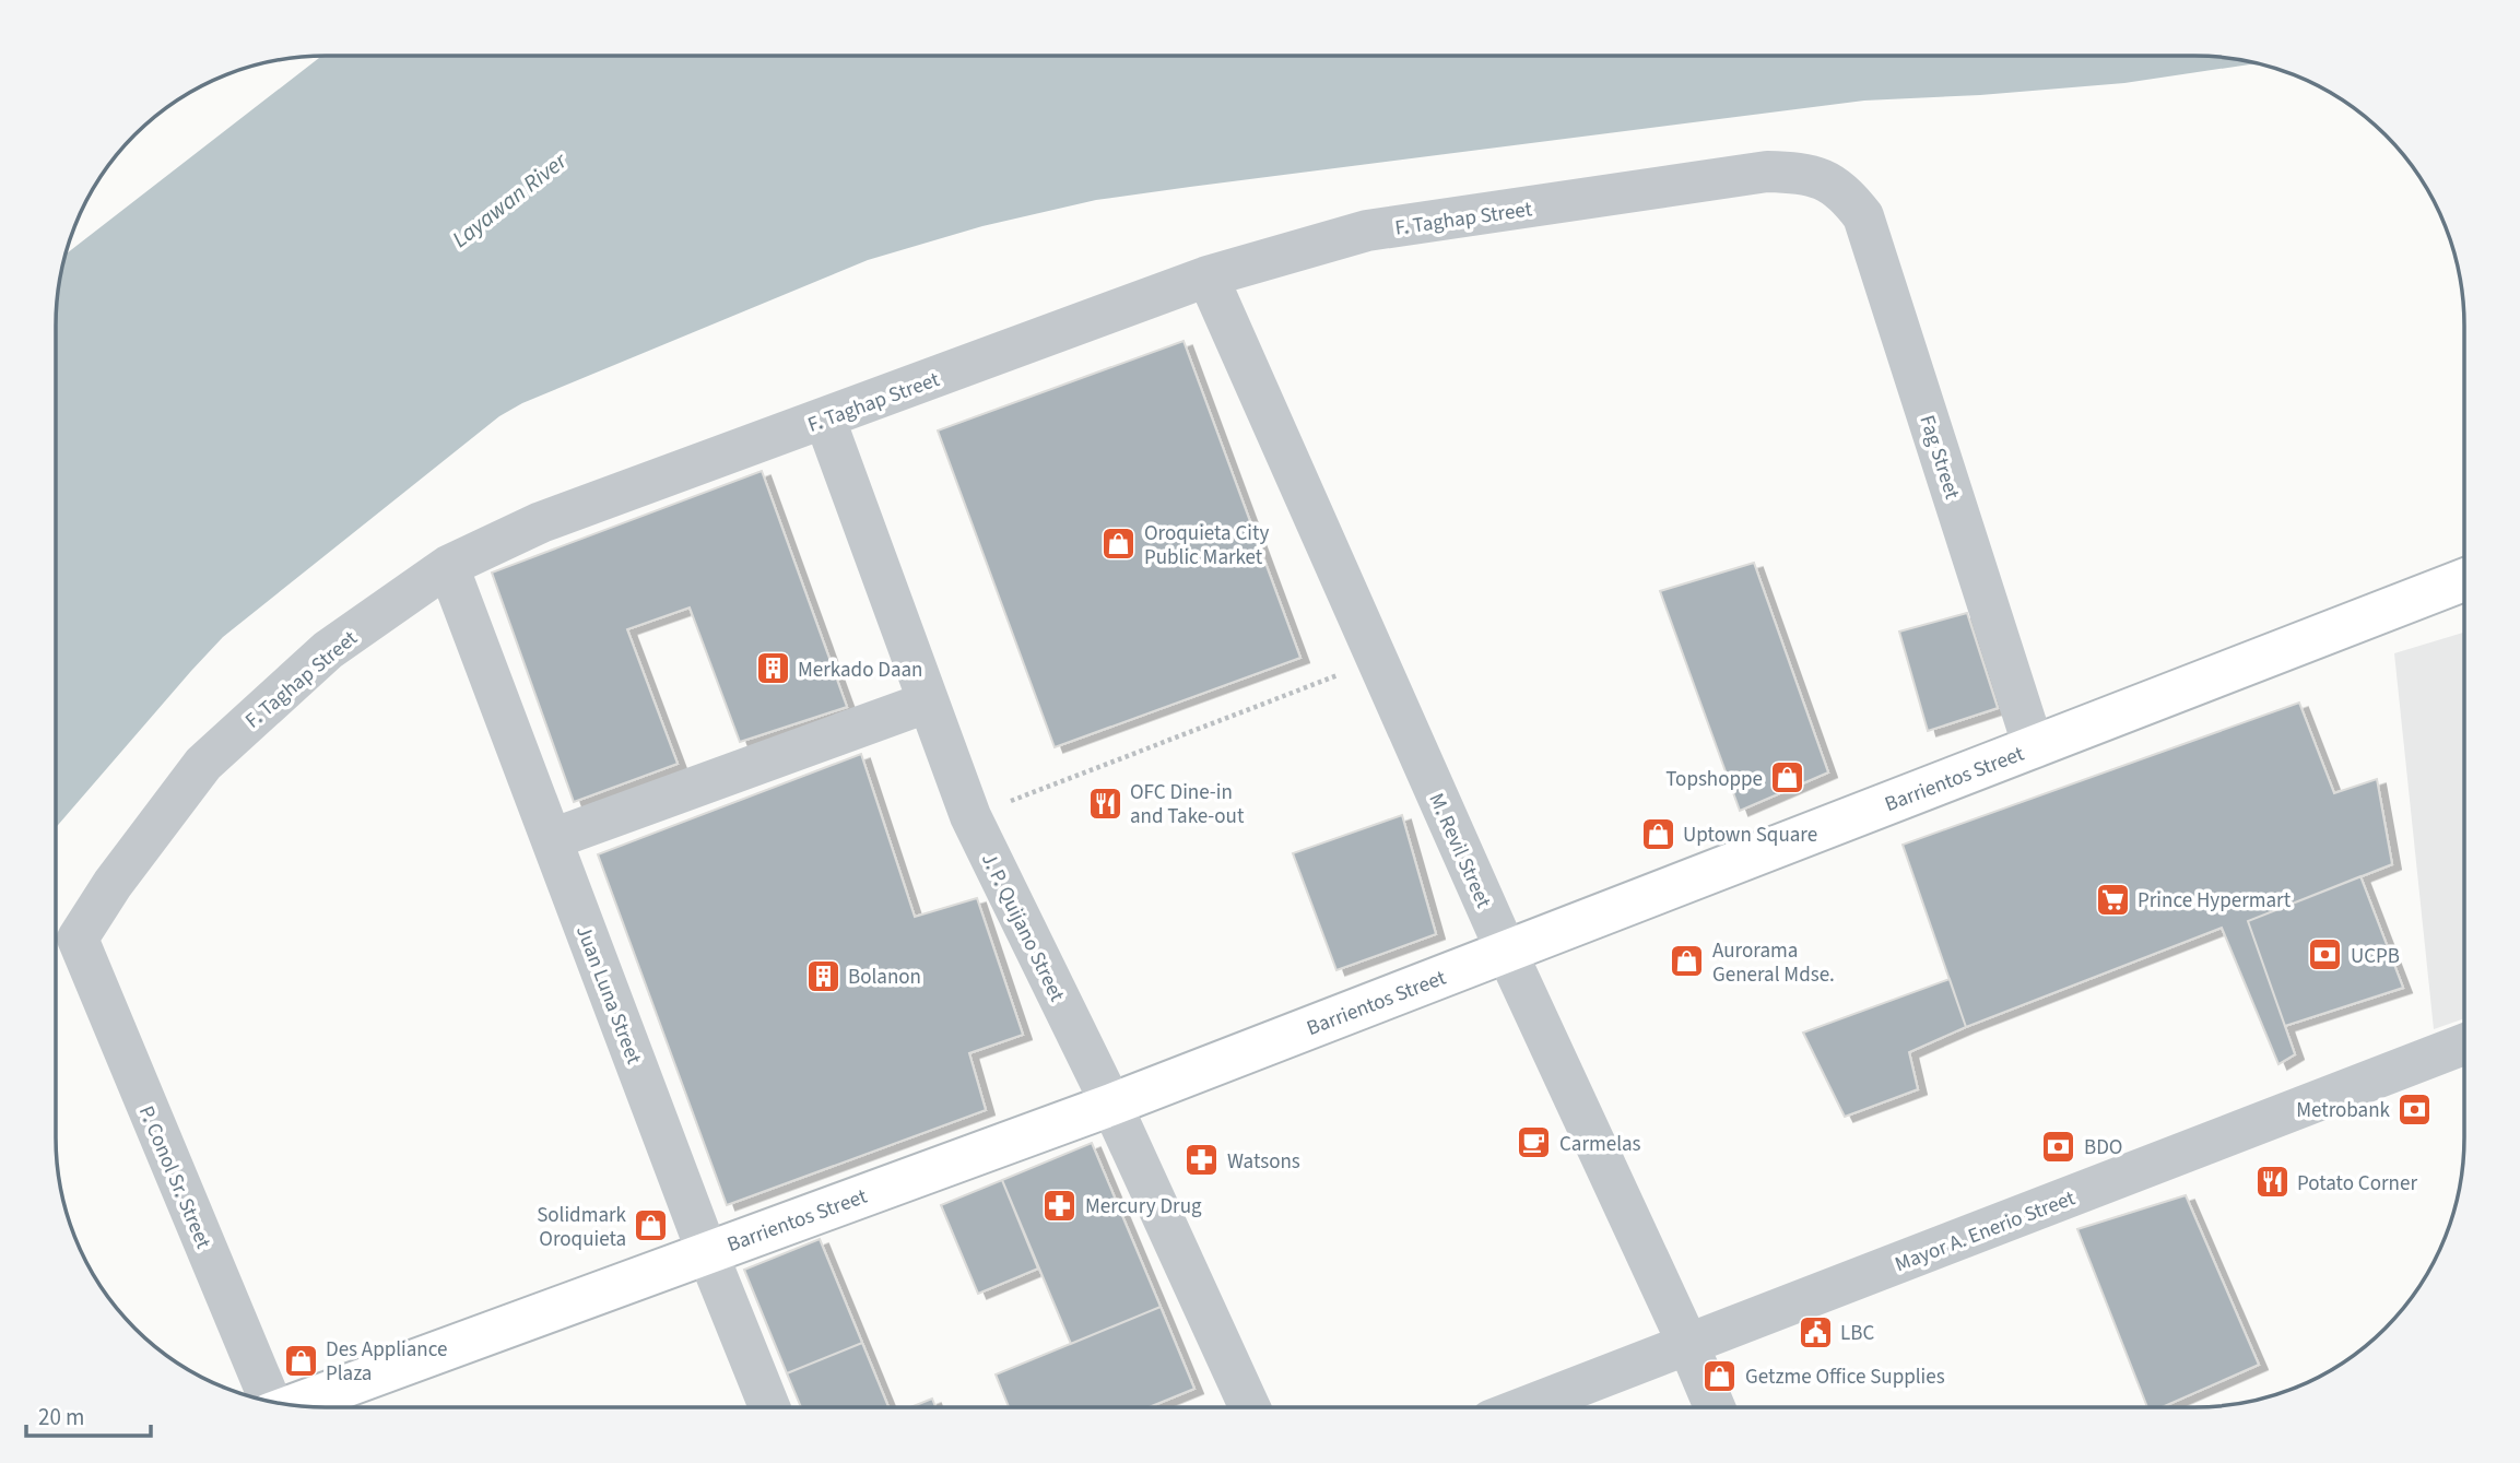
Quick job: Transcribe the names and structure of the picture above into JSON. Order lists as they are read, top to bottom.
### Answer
{
  "streets": {
    "street": [
      "F. Taghap Street",
      "Fag Street",
      "Barrientos Street",
      "M. Revil Street",
      "J. P. Quijano Street",
      "Juan Luna Street",
      "P. Conol Sr. Street",
      "Mayor A. Enerio Street"
    ]
  },
  "crossings": [
    ["F. Taghap Street", "Fag Street"],
    ["F. Taghap Street", "M. Revil Street"],
    ["F. Taghap Street", "J. P. Quijano Street"],
    ["F. Taghap Street", "Juan Luna Street"],
    ["F. Taghap Street", "P. Conol Sr. Street"],
    ["Fag Street", "Barrientos Street"],
    ["Barrientos Street", "M. Revil Street"],
    ["Barrientos Street", "J. P. Quijano Street"],
    ["Barrientos Street", "Juan Luna Street"],
    ["M. Revil Street", "Mayor A. Enerio Street"]
  ],
  "water": ["Layawan River"],
  "places": {
    "shop": [
      "Oroquieta City Public Market",
      "Topshoppe",
      "Uptown Square",
      "Aurorama General Mdse.",
      "Solidmark Oroquieta",
      "Des Appliance Plaza",
      "Getzme Office Supplies"
    ],
    "building": ["Merkado Daan", "Bolanon"],
    "restaurant": ["OFC Dine-in and Take-out", "Potato Corner"],
    "supermarket": ["Prince Hypermart"],
    "bank": ["UCPB", "Metrobank", "BDO"],
    "cafe": ["Carmelas"],
    "pharmacy": ["Watsons", "Mercury Drug"],
    "public building": ["LBC"]
  },
  "scale_bar": "20 m"
}
